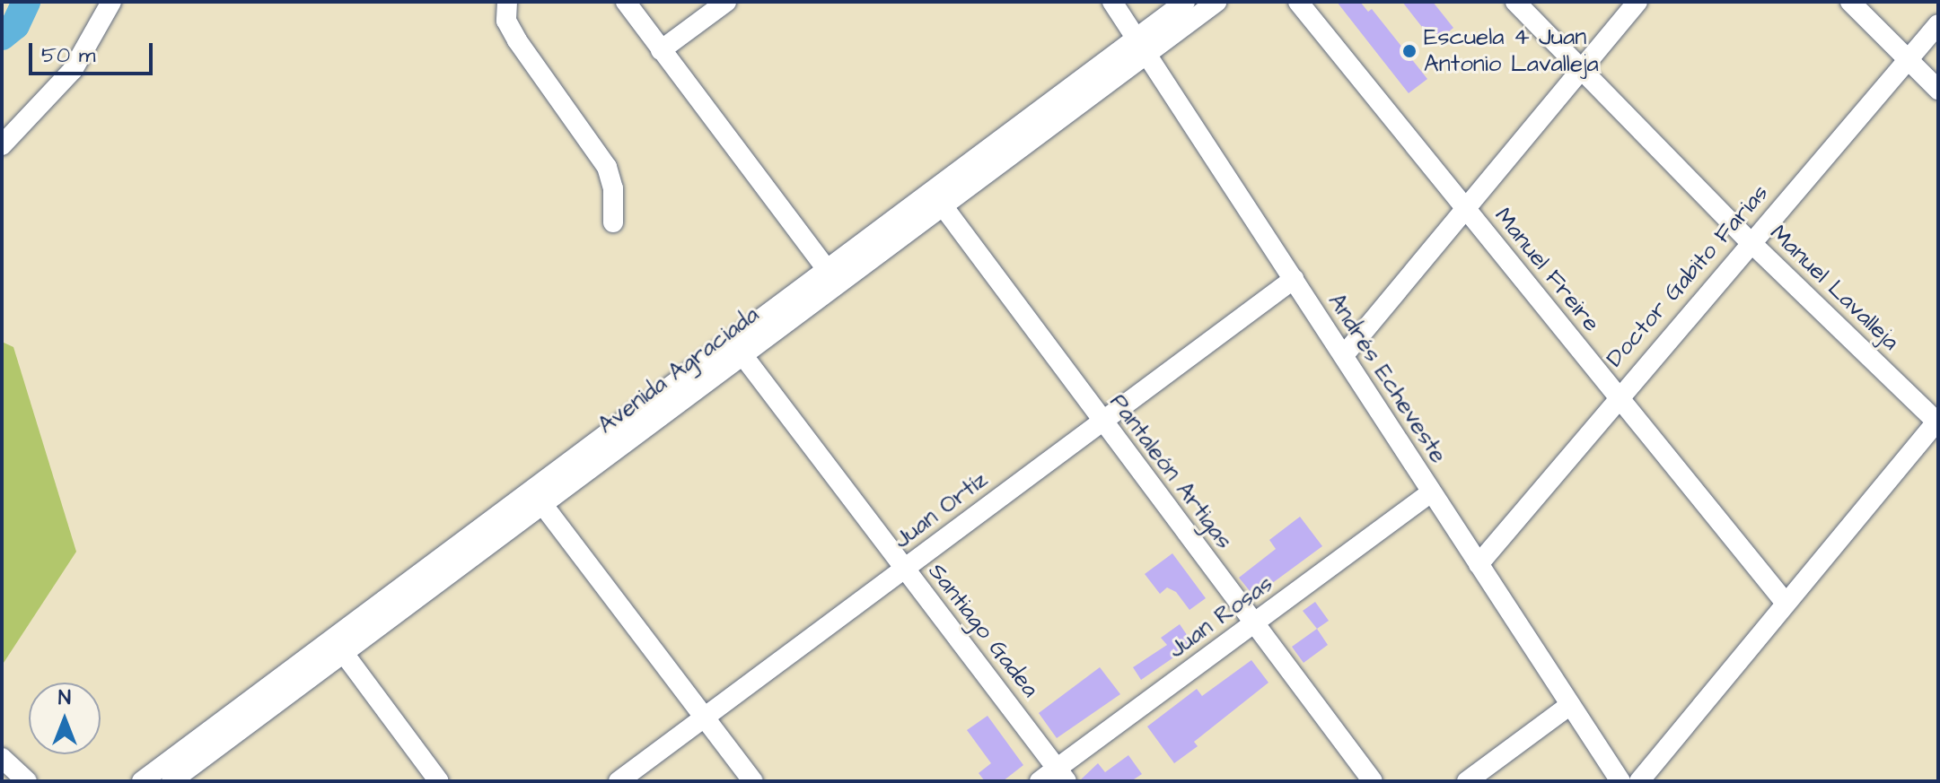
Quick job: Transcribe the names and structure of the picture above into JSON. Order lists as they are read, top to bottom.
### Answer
{
  "streets": {
    "street": [
      "Manuel Freire",
      "Doctor Gabito Farias",
      "Manuel Lavalleja",
      "Avenida Agraciada",
      "Andrés Echeveste",
      "Pantaleón Artigas",
      "Juan Ortíz",
      "Juan Rosas",
      "Santiago Gadea"
    ]
  },
  "crossings": [
    ["Manuel Freire", "Doctor Gabito Farias"],
    ["Doctor Gabito Farias", "Manuel Lavalleja"],
    ["Doctor Gabito Farias", "Andrés Echeveste"],
    ["Avenida Agraciada", "Andrés Echeveste"],
    ["Avenida Agraciada", "Pantaleón Artigas"],
    ["Avenida Agraciada", "Santiago Gadea"],
    ["Andrés Echeveste", "Juan Ortíz"],
    ["Andrés Echeveste", "Juan Rosas"],
    ["Pantaleón Artigas", "Juan Ortíz"],
    ["Pantaleón Artigas", "Juan Rosas"],
    ["Juan Ortíz", "Santiago Gadea"],
    ["Juan Rosas", "Santiago Gadea"]
  ],
  "places": ["Escuela 4 Juan Antonio Lavalleja"],
  "scale_bar": "50 m",
  "north": "top"
}
